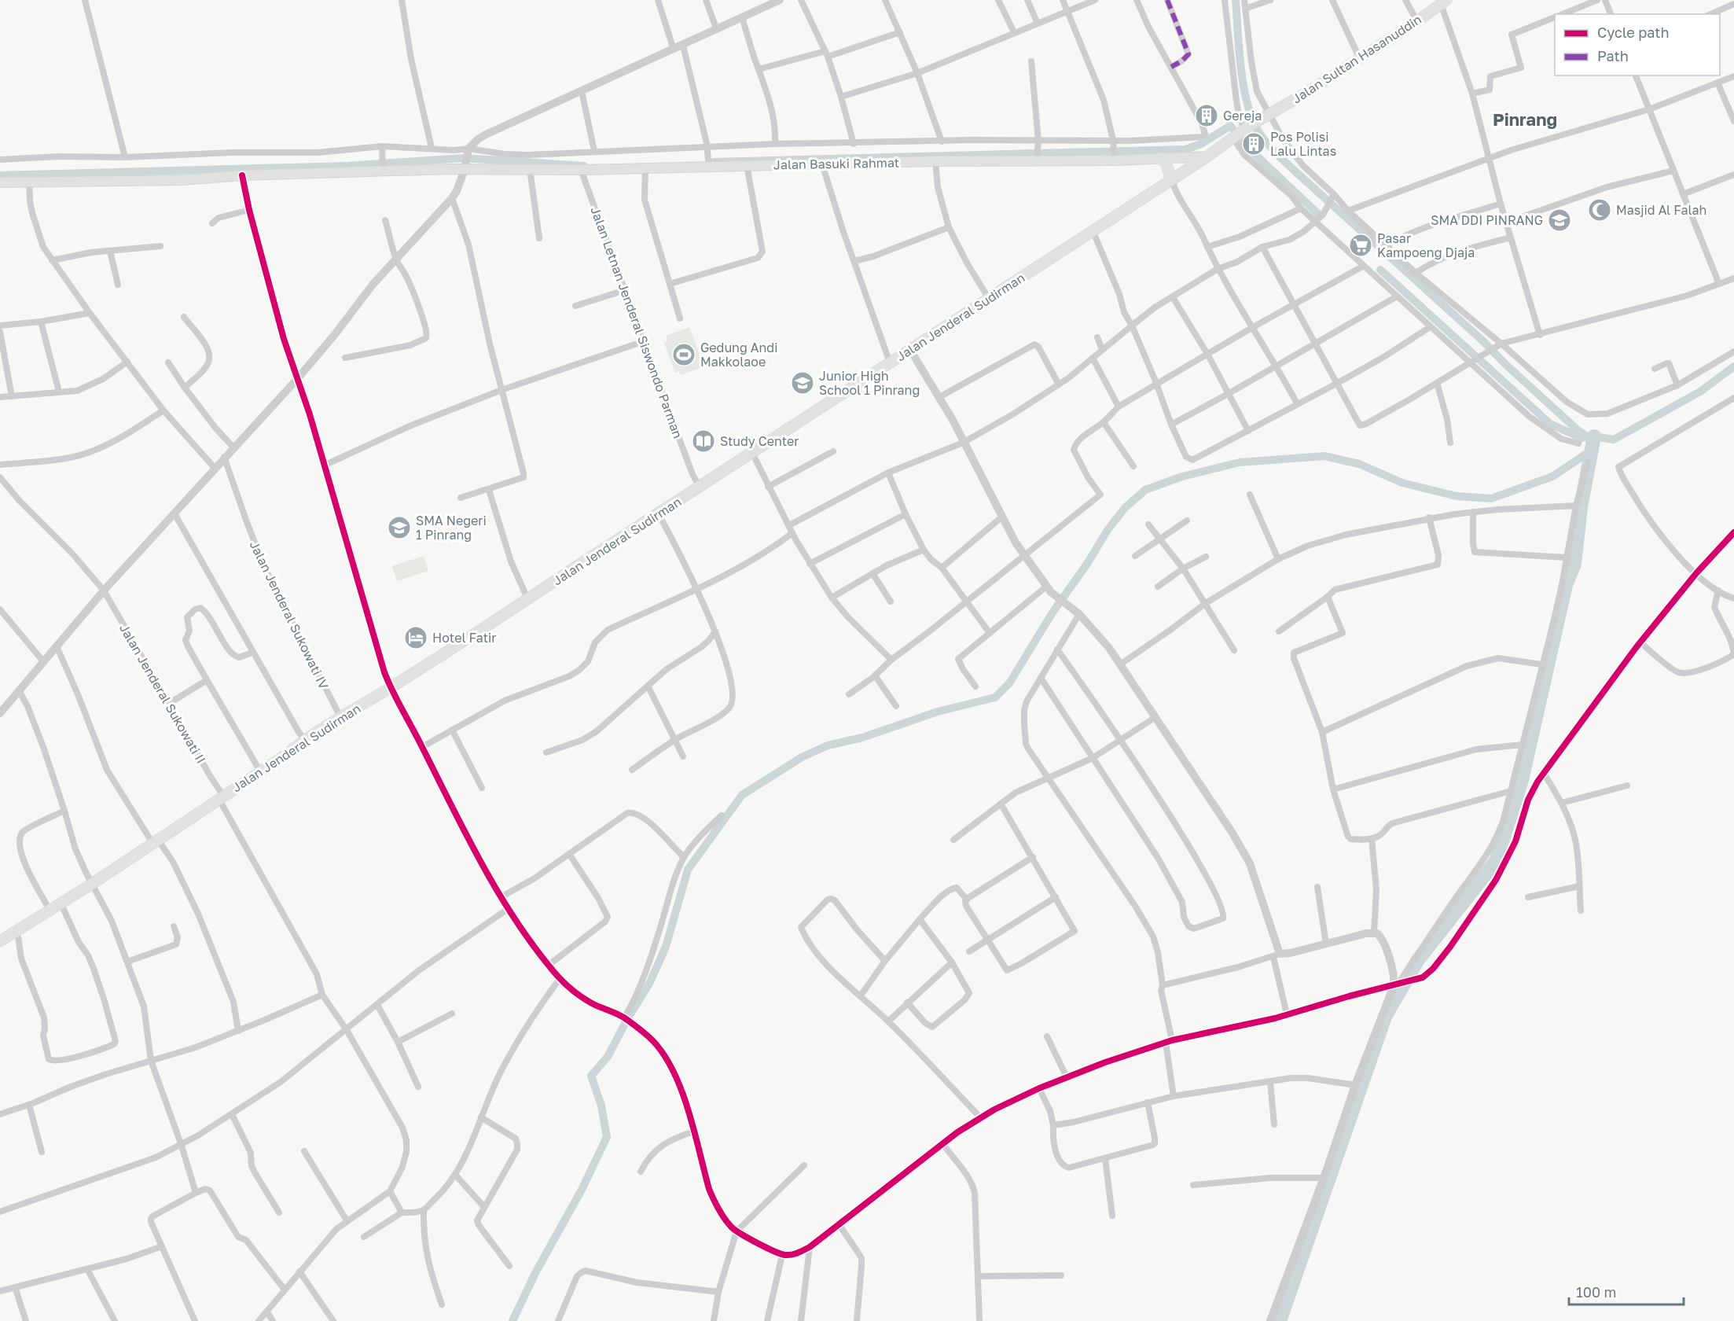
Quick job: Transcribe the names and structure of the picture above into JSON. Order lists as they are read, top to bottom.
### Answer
{
  "streets": {
    "highway": ["Jalan Sultan Hasanuddin", "Jalan Jenderal Sudirman"],
    "main road": ["Jalan Basuki Rahmat"],
    "street": ["Jalan Letnan Jenderal Siswondo Parman", "Jalan Jenderal Sukowati IV", "Jalan Jenderal Sukowati II"]
  },
  "crossings": [
    ["Jalan Sultan Hasanuddin", "Jalan Jenderal Sudirman"],
    ["Jalan Basuki Rahmat", "Jalan Jenderal Sudirman"],
    ["Jalan Basuki Rahmat", "Jalan Letnan Jenderal Siswondo Parman"],
    ["Jalan Jenderal Sudirman", "Jalan Letnan Jenderal Siswondo Parman"],
    ["Jalan Jenderal Sudirman", "Jalan Jenderal Sukowati IV"],
    ["Jalan Jenderal Sudirman", "Jalan Jenderal Sukowati II"]
  ],
  "districts": ["Pinrang"],
  "places": {
    "building": ["Gereja", "Pos Polisi Lalu Lintas"],
    "mosque": ["Masjid Al Falah"],
    "school or university": ["SMA DDI PINRANG", "Junior High School 1 Pinrang", "SMA Negeri 1 Pinrang"],
    "supermarket": ["Pasar Kampoeng Djaja"],
    "sports": ["Gedung Andi Makkolaoe"],
    "library": ["Study Center"],
    "hotel": ["Hotel Fatir"]
  },
  "legend": ["Cycle path", "Path"],
  "scale_bar": "100 m"
}
